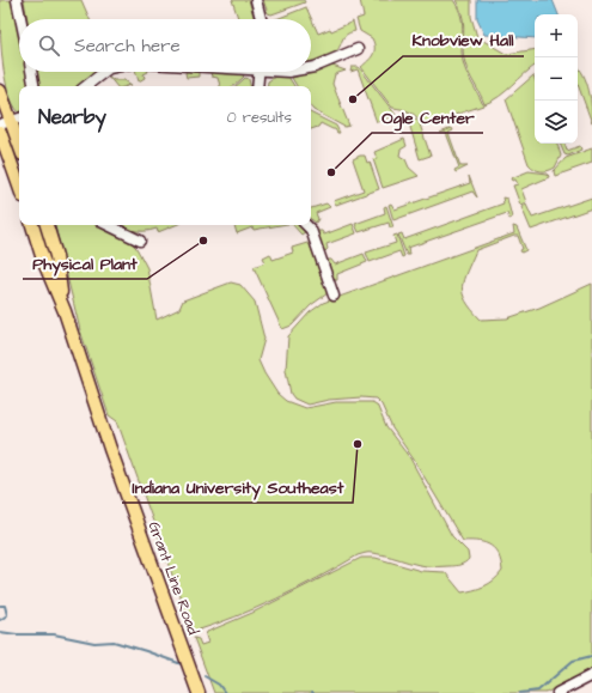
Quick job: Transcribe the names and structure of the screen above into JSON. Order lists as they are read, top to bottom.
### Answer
{
  "streets": {
    "main road": ["Grant Line Road"]
  },
  "places": [
    "Knobview Hall",
    "Ogle Center",
    "Physical Plant",
    "Indiana University Southeast"
  ],
  "page": {
    "map_buttons": ["+", "−"],
    "search": "Search here",
    "heading": ["Nearby", "0 results"]
  }
}
